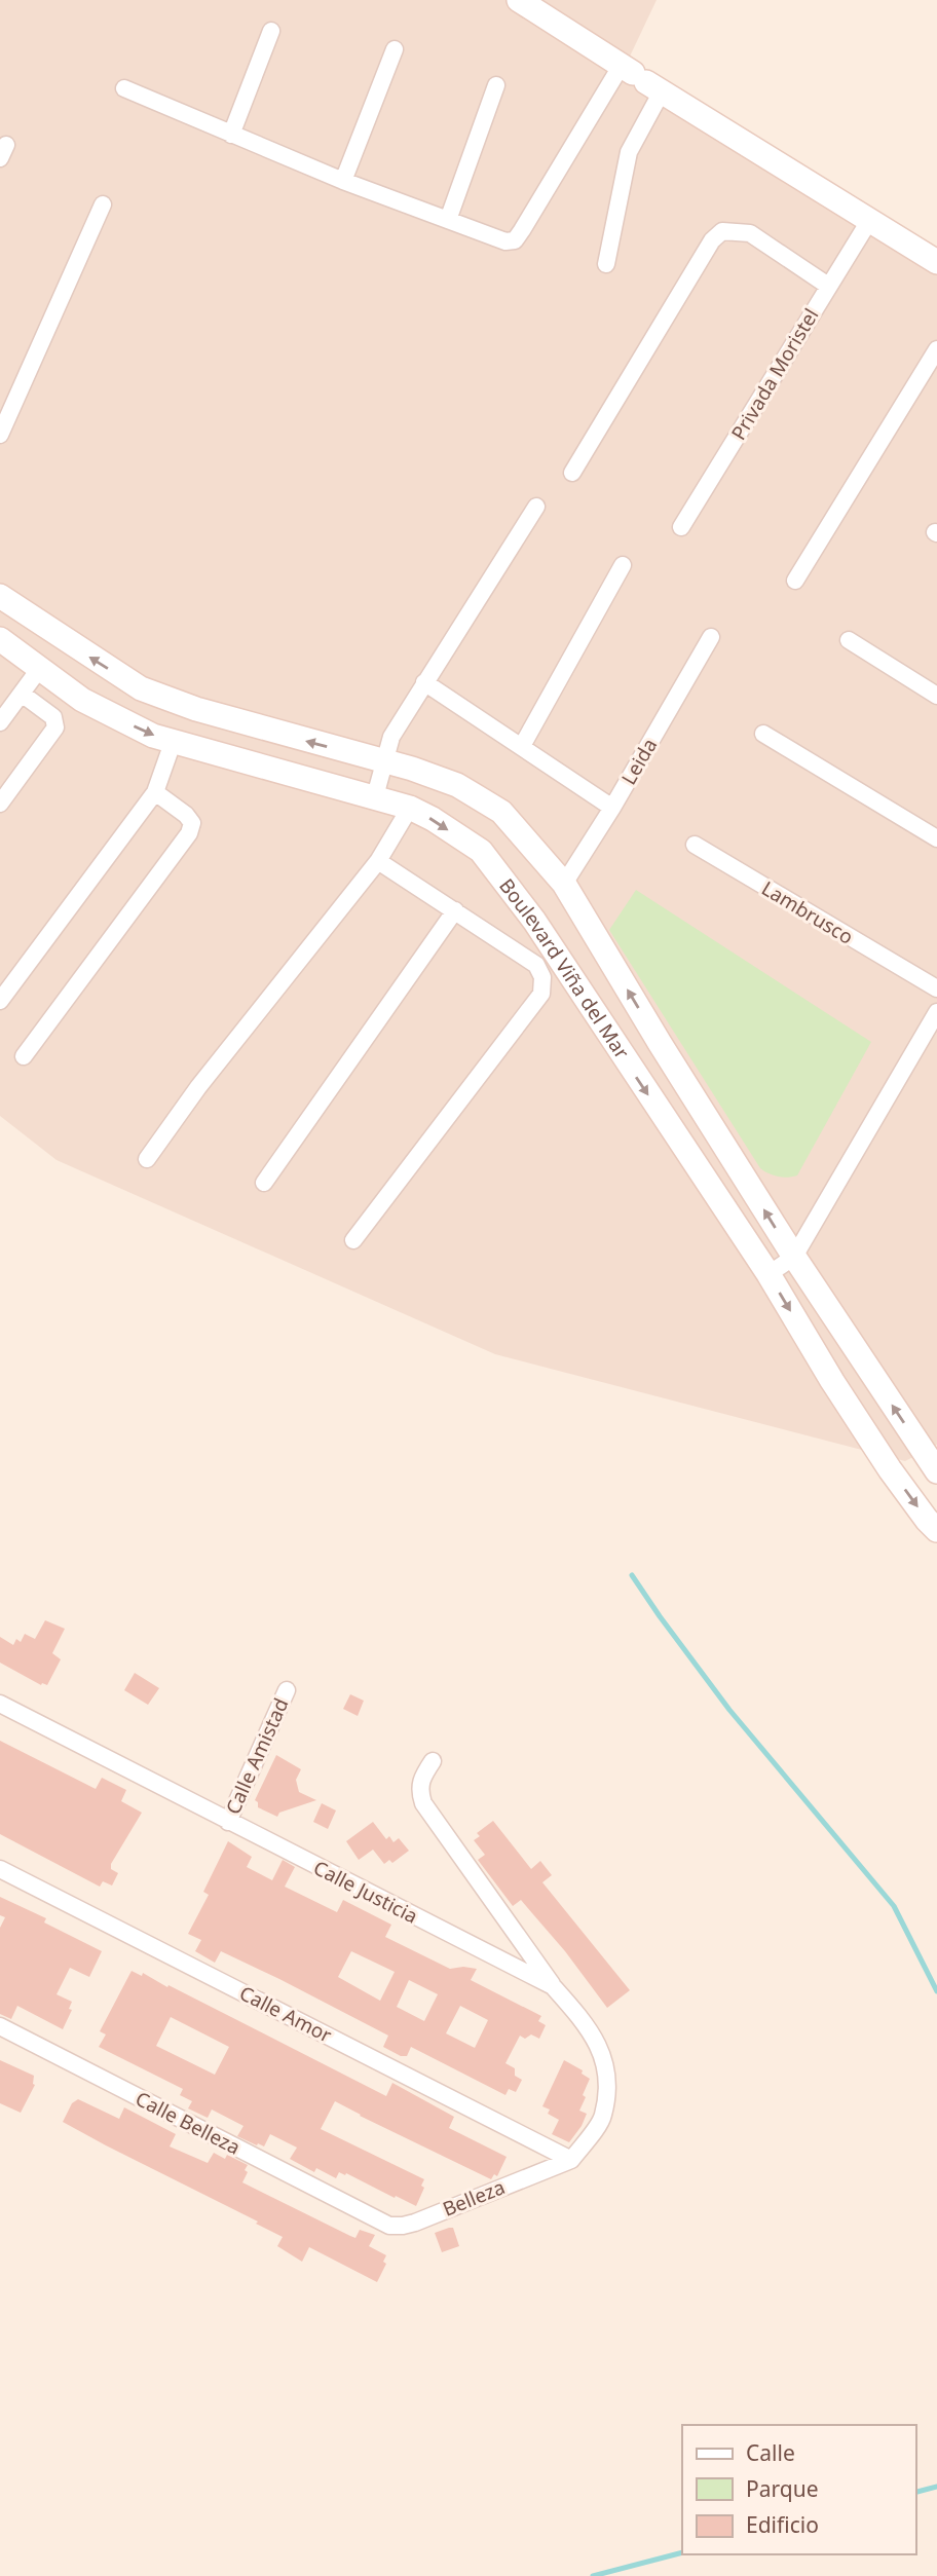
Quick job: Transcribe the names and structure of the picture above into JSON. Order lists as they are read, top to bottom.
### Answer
{
  "streets": {
    "street": [
      "Privada Moristel",
      "Leida",
      "Lambrusco",
      "Boulevard Viña del Mar",
      "Calle Amistad",
      "Calle Justicia",
      "Calle Amor",
      "Calle Belleza",
      "Belleza"
    ]
  },
  "crossings": [
    ["Leida", "Boulevard Viña del Mar"],
    ["Calle Amistad", "Calle Justicia"],
    ["Calle Justicia", "Calle Amor"],
    ["Calle Justicia", "Belleza"],
    ["Calle Amor", "Belleza"],
    ["Calle Belleza", "Belleza"]
  ],
  "legend": ["Calle", "Parque", "Edificio"]
}
